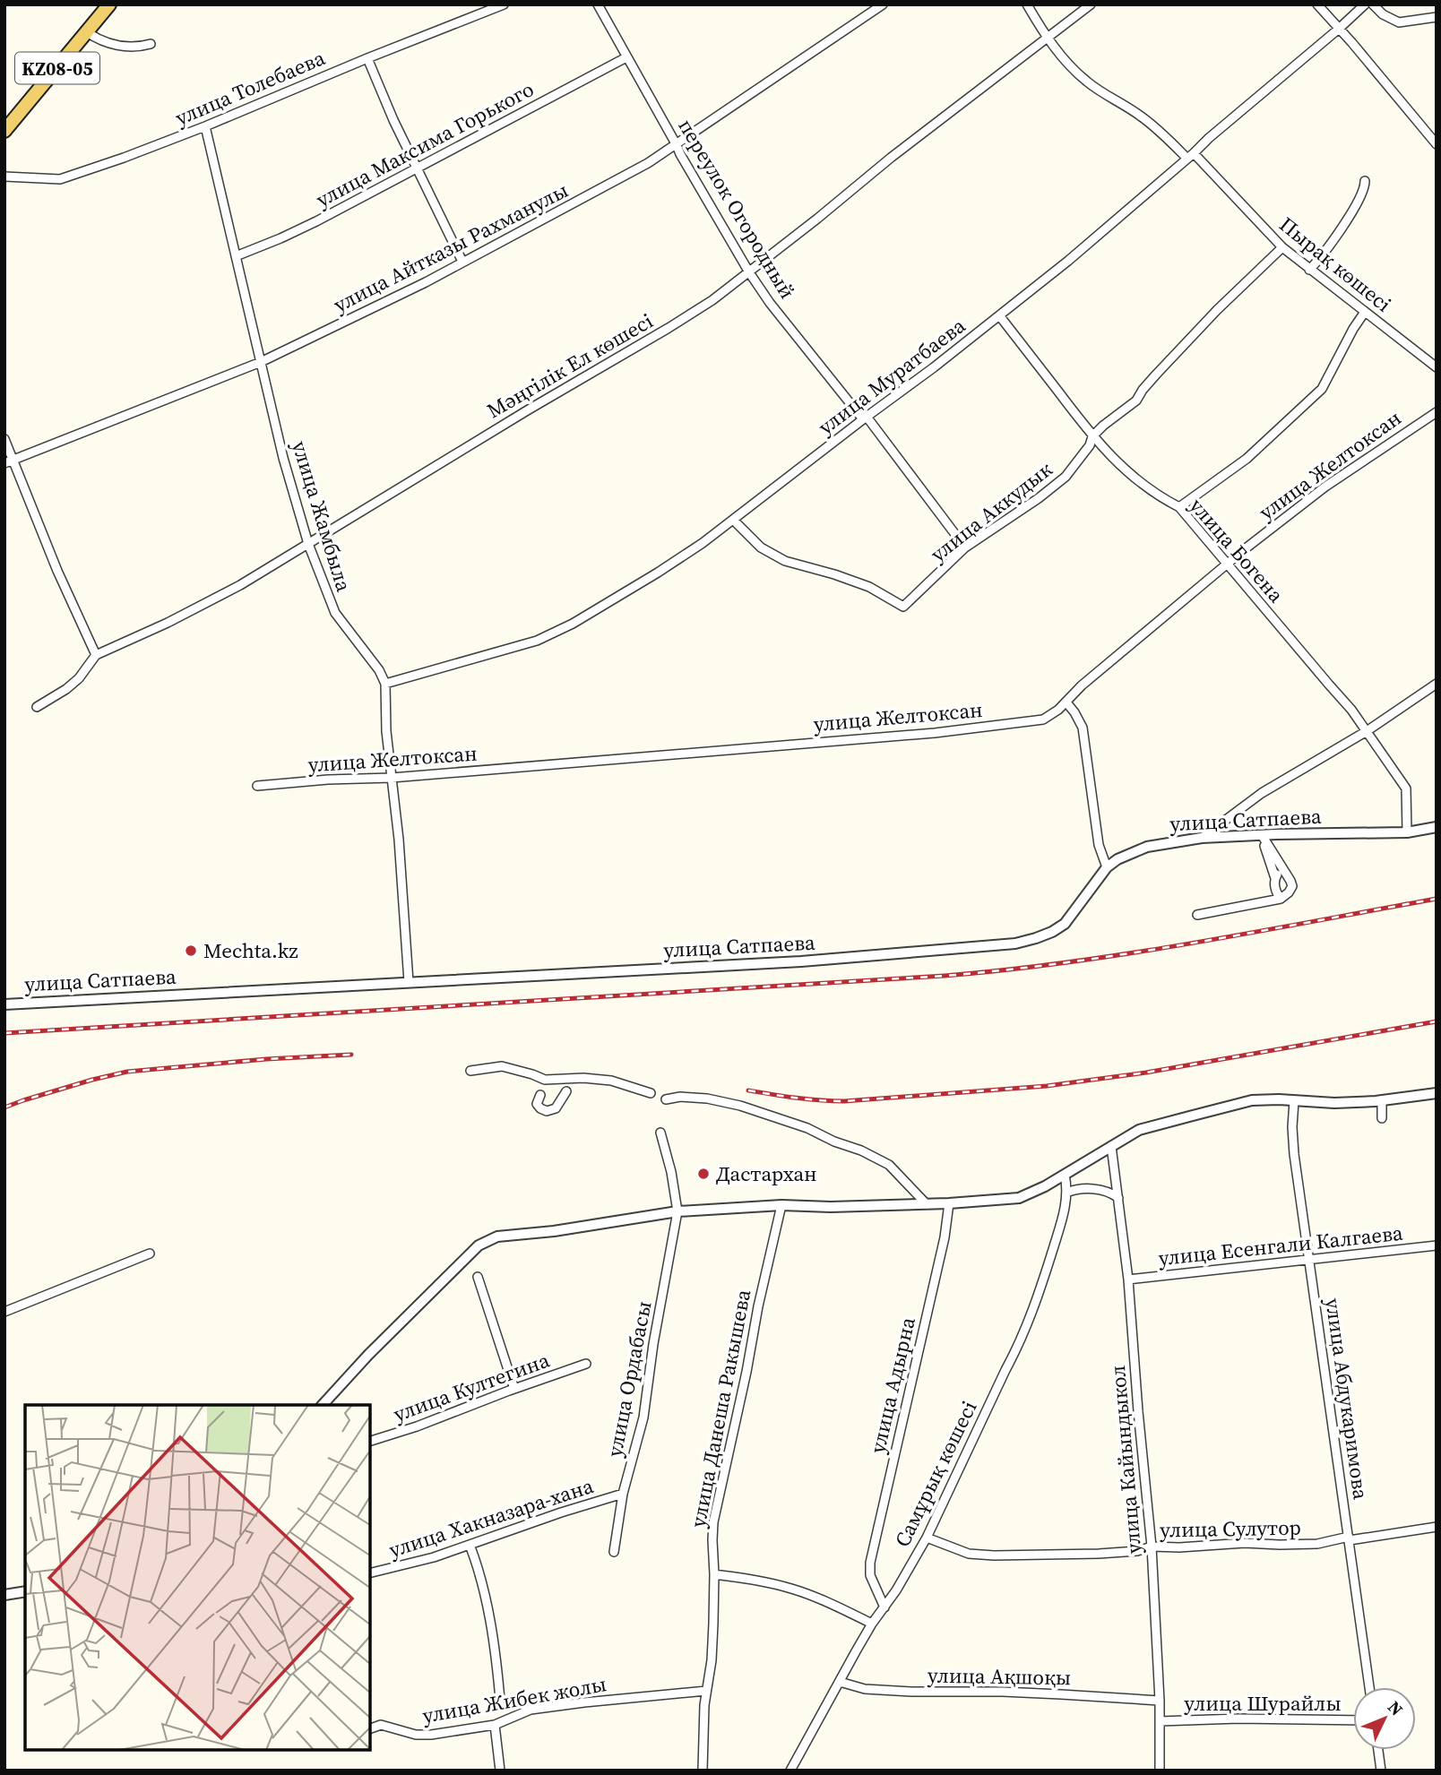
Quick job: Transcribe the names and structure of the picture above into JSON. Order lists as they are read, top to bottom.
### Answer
{
  "streets": {
    "main road": ["KZ08-05"],
    "street": [
      "улица Толебаева",
      "улица Максима Горького",
      "переулок Огородный",
      "улица Айтказы Рахманулы",
      "Пырақ көшесі",
      "Мәңгілік Ел көшесі",
      "улица Муратбаева",
      "улица Желтоксан",
      "улица Аккудык",
      "улица Жамбыла",
      "улица Богена",
      "улица Сатпаева",
      "улица Есенгали Калгаева",
      "улица Ордабасы",
      "улица Адырна",
      "улица Култегина",
      "улица Абдукаримова",
      "улица Данеша Ракышева",
      "улица Кайындыкол",
      "Самұрық көшесі",
      "улица Хакназара-хана",
      "улица Сулутор",
      "улица Ақшоқы",
      "улица Жибек жолы",
      "улица Шурайлы"
    ]
  },
  "crossings": [
    ["улица Толебаева", "улица Жамбыла"],
    ["улица Максима Горького", "переулок Огородный"],
    ["улица Максима Горького", "улица Жамбыла"],
    ["переулок Огородный", "улица Айтказы Рахманулы"],
    ["переулок Огородный", "Мәңгілік Ел көшесі"],
    ["переулок Огородный", "улица Муратбаева"],
    ["переулок Огородный", "улица Аккудык"],
    ["улица Айтказы Рахманулы", "улица Жамбыла"],
    ["Пырақ көшесі", "Мәңгілік Ел көшесі"],
    ["Пырақ көшесі", "улица Муратбаева"],
    ["Пырақ көшесі", "улица Аккудык"],
    ["Мәңгілік Ел көшесі", "улица Жамбыла"],
    ["улица Муратбаева", "улица Аккудык"],
    ["улица Муратбаева", "улица Жамбыла"],
    ["улица Муратбаева", "улица Богена"],
    ["улица Желтоксан", "улица Богена"],
    ["улица Аккудык", "улица Богена"],
    ["улица Богена", "улица Сатпаева"],
    ["улица Есенгали Калгаева", "улица Абдукаримова"],
    ["улица Есенгали Калгаева", "улица Кайындыкол"],
    ["улица Ордабасы", "улица Хакназара-хана"],
    ["улица Адырна", "Самұрық көшесі"],
    ["улица Абдукаримова", "улица Сулутор"],
    ["улица Данеша Ракышева", "улица Жибек жолы"],
    ["улица Кайындыкол", "улица Сулутор"],
    ["улица Кайындыкол", "улица Ақшоқы"],
    ["улица Кайындыкол", "улица Шурайлы"],
    ["Самұрық көшесі", "улица Сулутор"],
    ["Самұрық көшесі", "улица Ақшоқы"]
  ],
  "places": ["Mechta.kz", "Дастархан"],
  "north": "top right"
}
